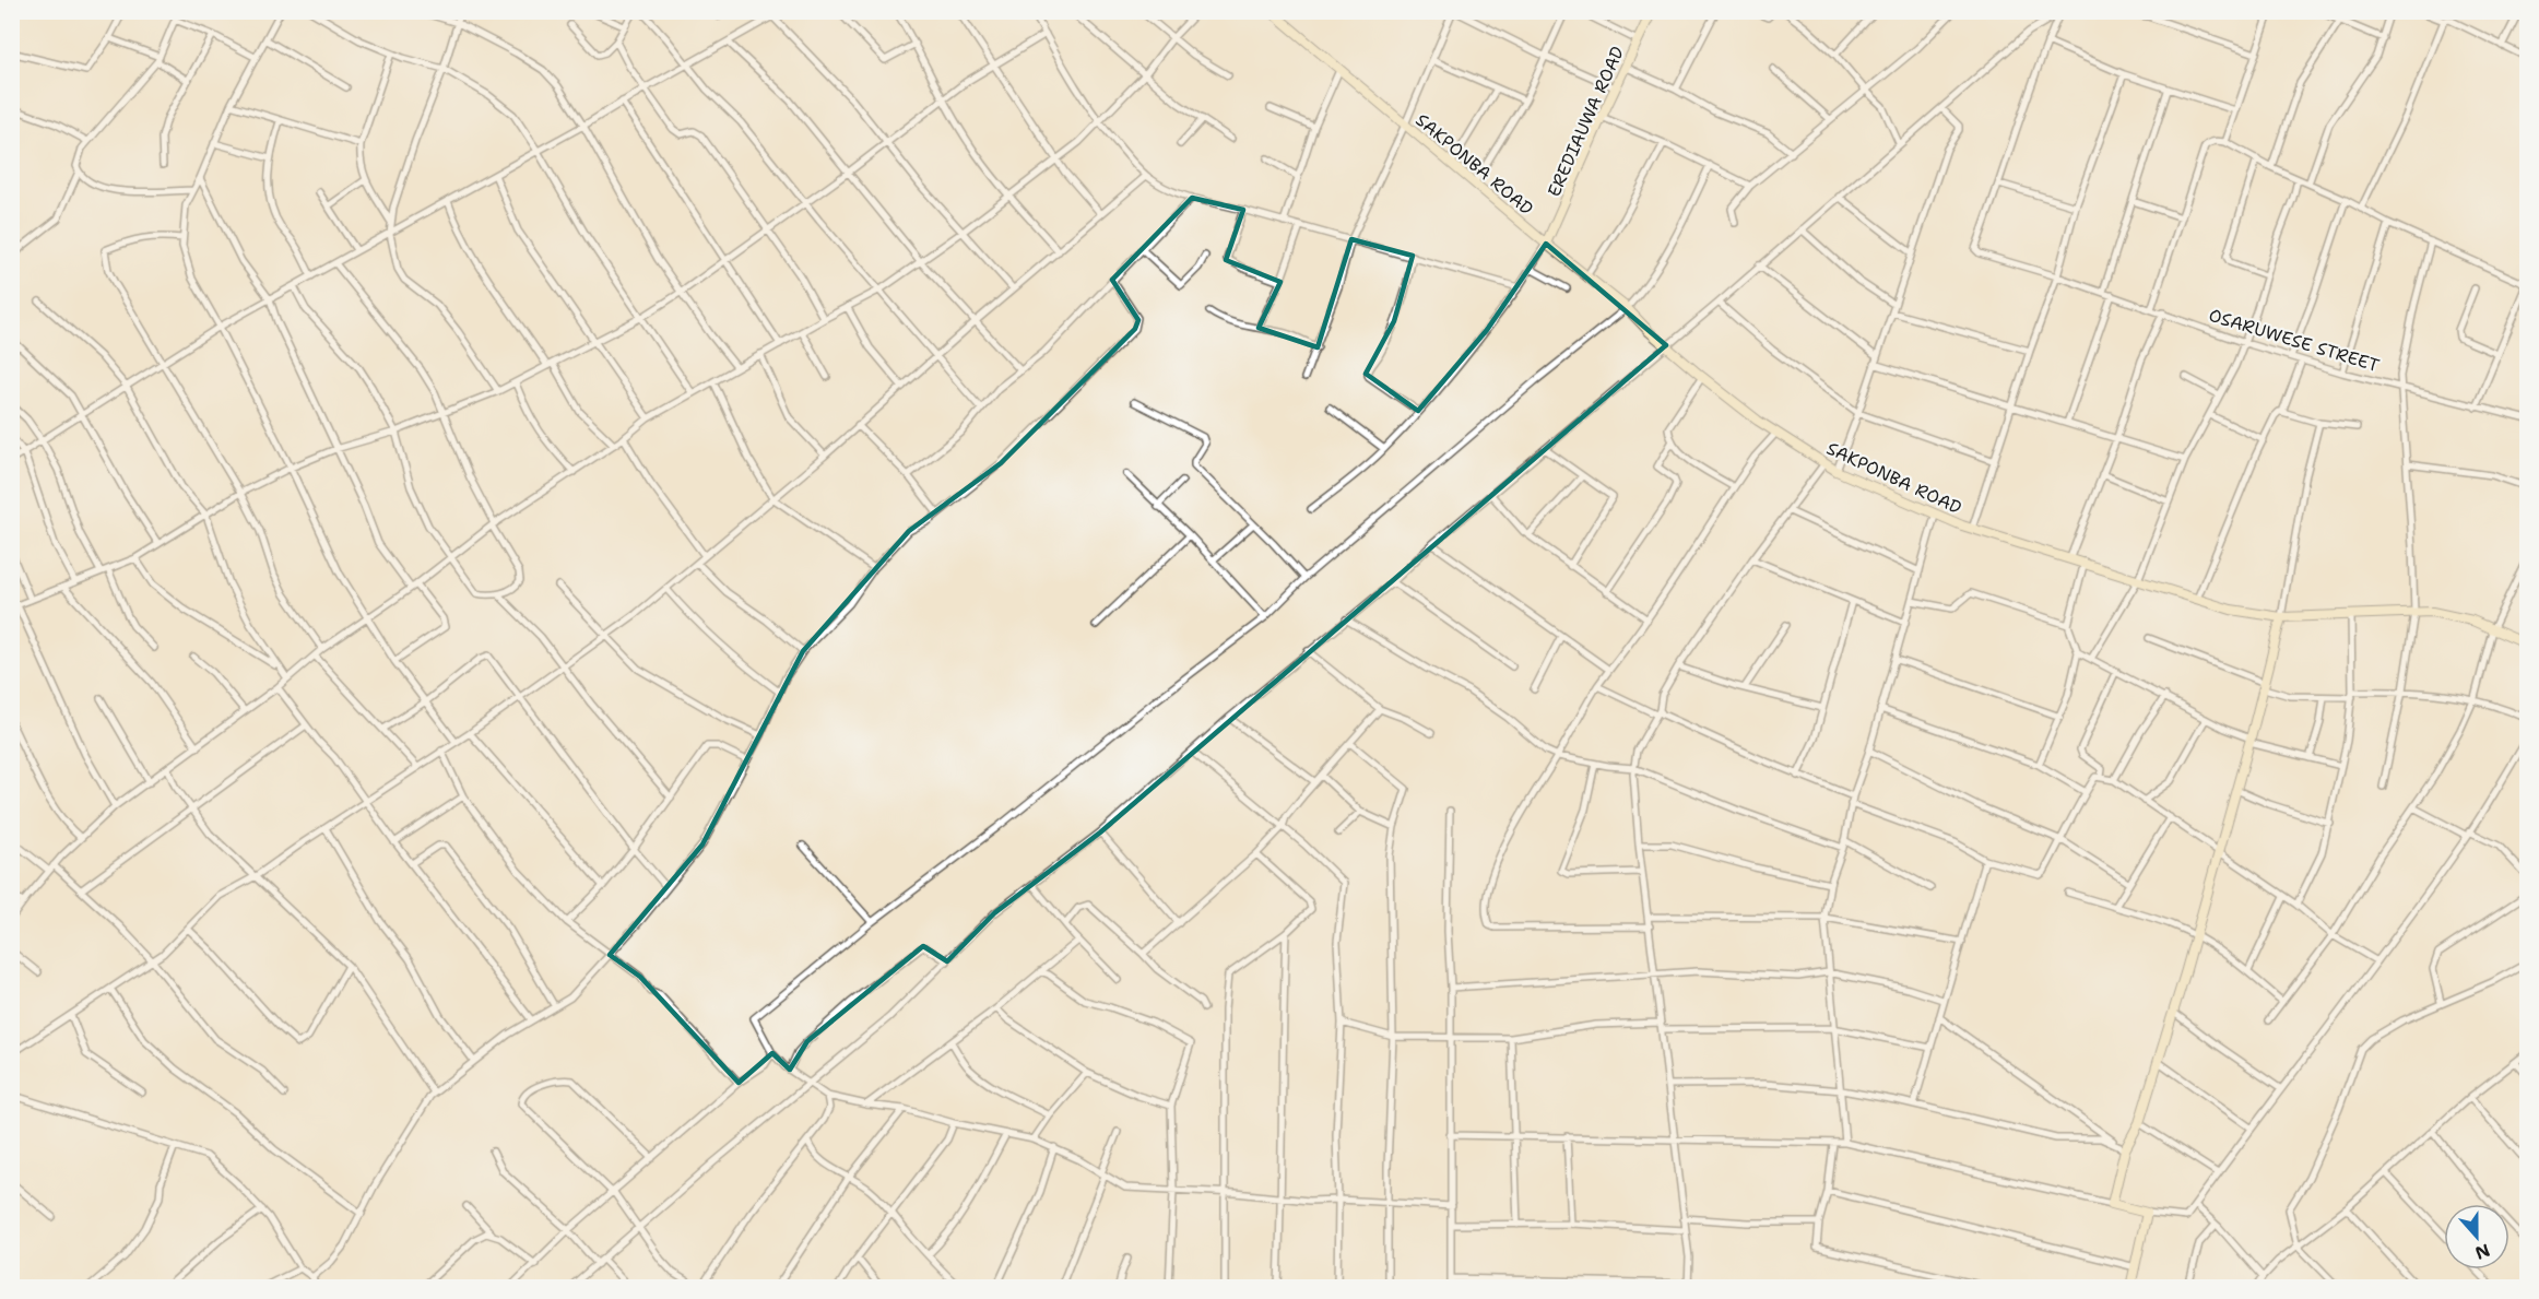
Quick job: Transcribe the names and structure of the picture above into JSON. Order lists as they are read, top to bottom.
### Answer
{
  "streets": {
    "main road": ["EREDIAUWA ROAD", "SAKPONBA ROAD"],
    "street": ["OSARUWESE STREET"]
  },
  "crossings": [
    ["EREDIAUWA ROAD", "SAKPONBA ROAD"]
  ],
  "north": "bottom"
}
